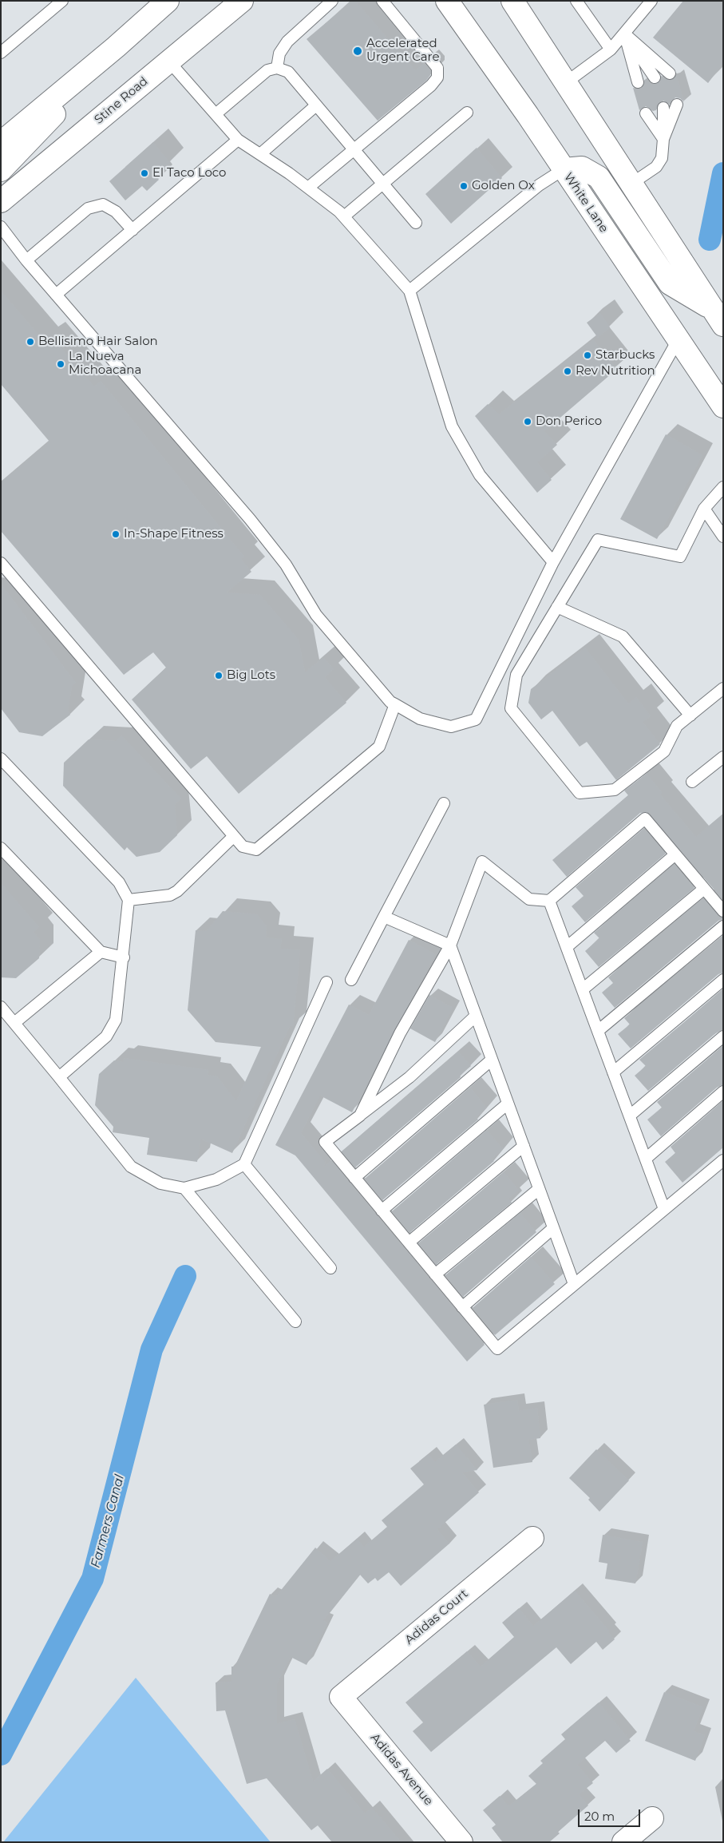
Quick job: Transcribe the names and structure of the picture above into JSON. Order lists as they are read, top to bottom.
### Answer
{
  "streets": {
    "main road": [
      "Stine Road",
      "White Lane",
      "Adidas Court",
      "Adidas Avenue"
    ]
  },
  "crossings": [
    ["Adidas Court", "Adidas Avenue"]
  ],
  "water": ["Farmers Canal"],
  "places": [
    "Accelerated Urgent Care",
    "El Taco Loco",
    "Golden Ox",
    "Bellisimo Hair Salon",
    "Starbucks",
    "La Nueva Michoacana",
    "Rev Nutrition",
    "Don Perico",
    "In-Shape Fitness",
    "Big Lots"
  ],
  "scale_bar": "20 m"
}
